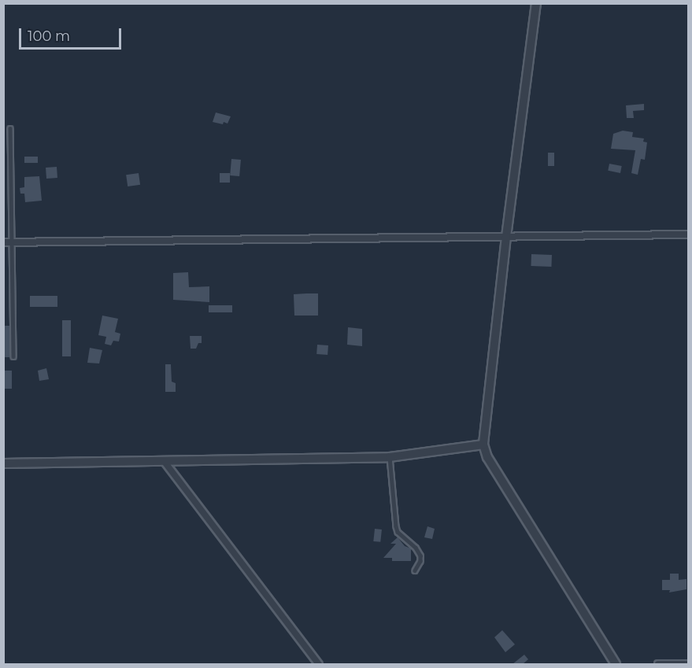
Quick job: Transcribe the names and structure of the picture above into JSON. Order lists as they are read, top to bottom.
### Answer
{
  "scale_bar": "100 m"
}
